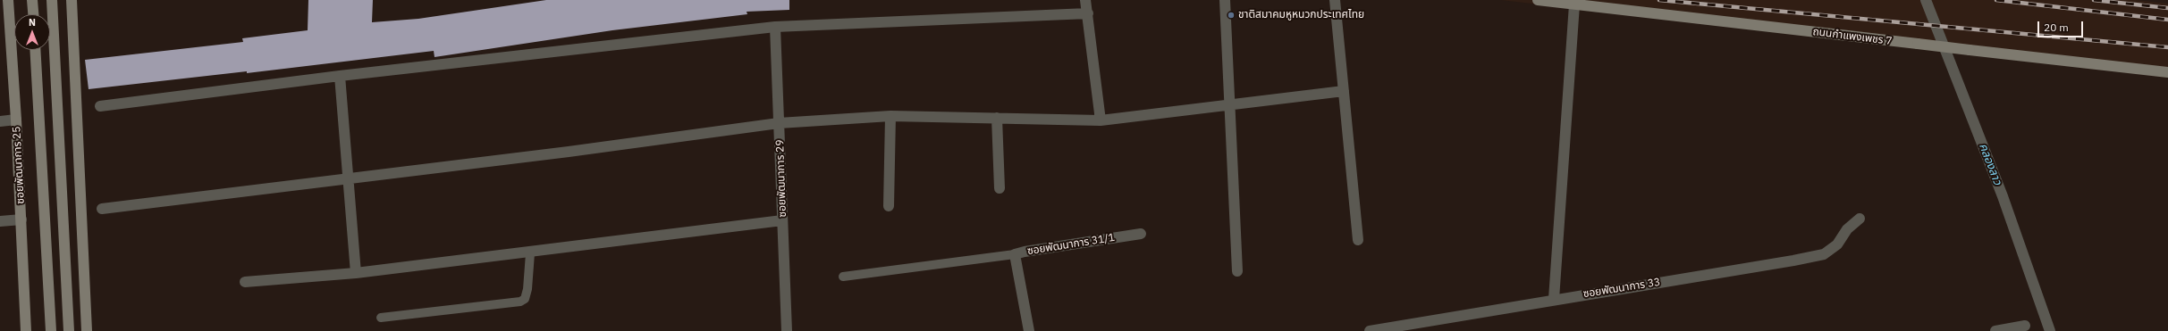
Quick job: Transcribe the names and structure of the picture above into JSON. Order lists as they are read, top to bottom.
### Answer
{
  "streets": {
    "main road": ["ถนนกำแพงเพชร 7", "ซอยพัฒนาการ 25"],
    "street": ["ซอยพัฒนาการ 29", "ซอยพัฒนาการ 31/1", "ซอยพัฒนาการ 33"]
  },
  "water": ["คลองลาว"],
  "places": ["ชาติสมาคมหูหนวกประเทศไทย"],
  "scale_bar": "20 m",
  "north": "top"
}
